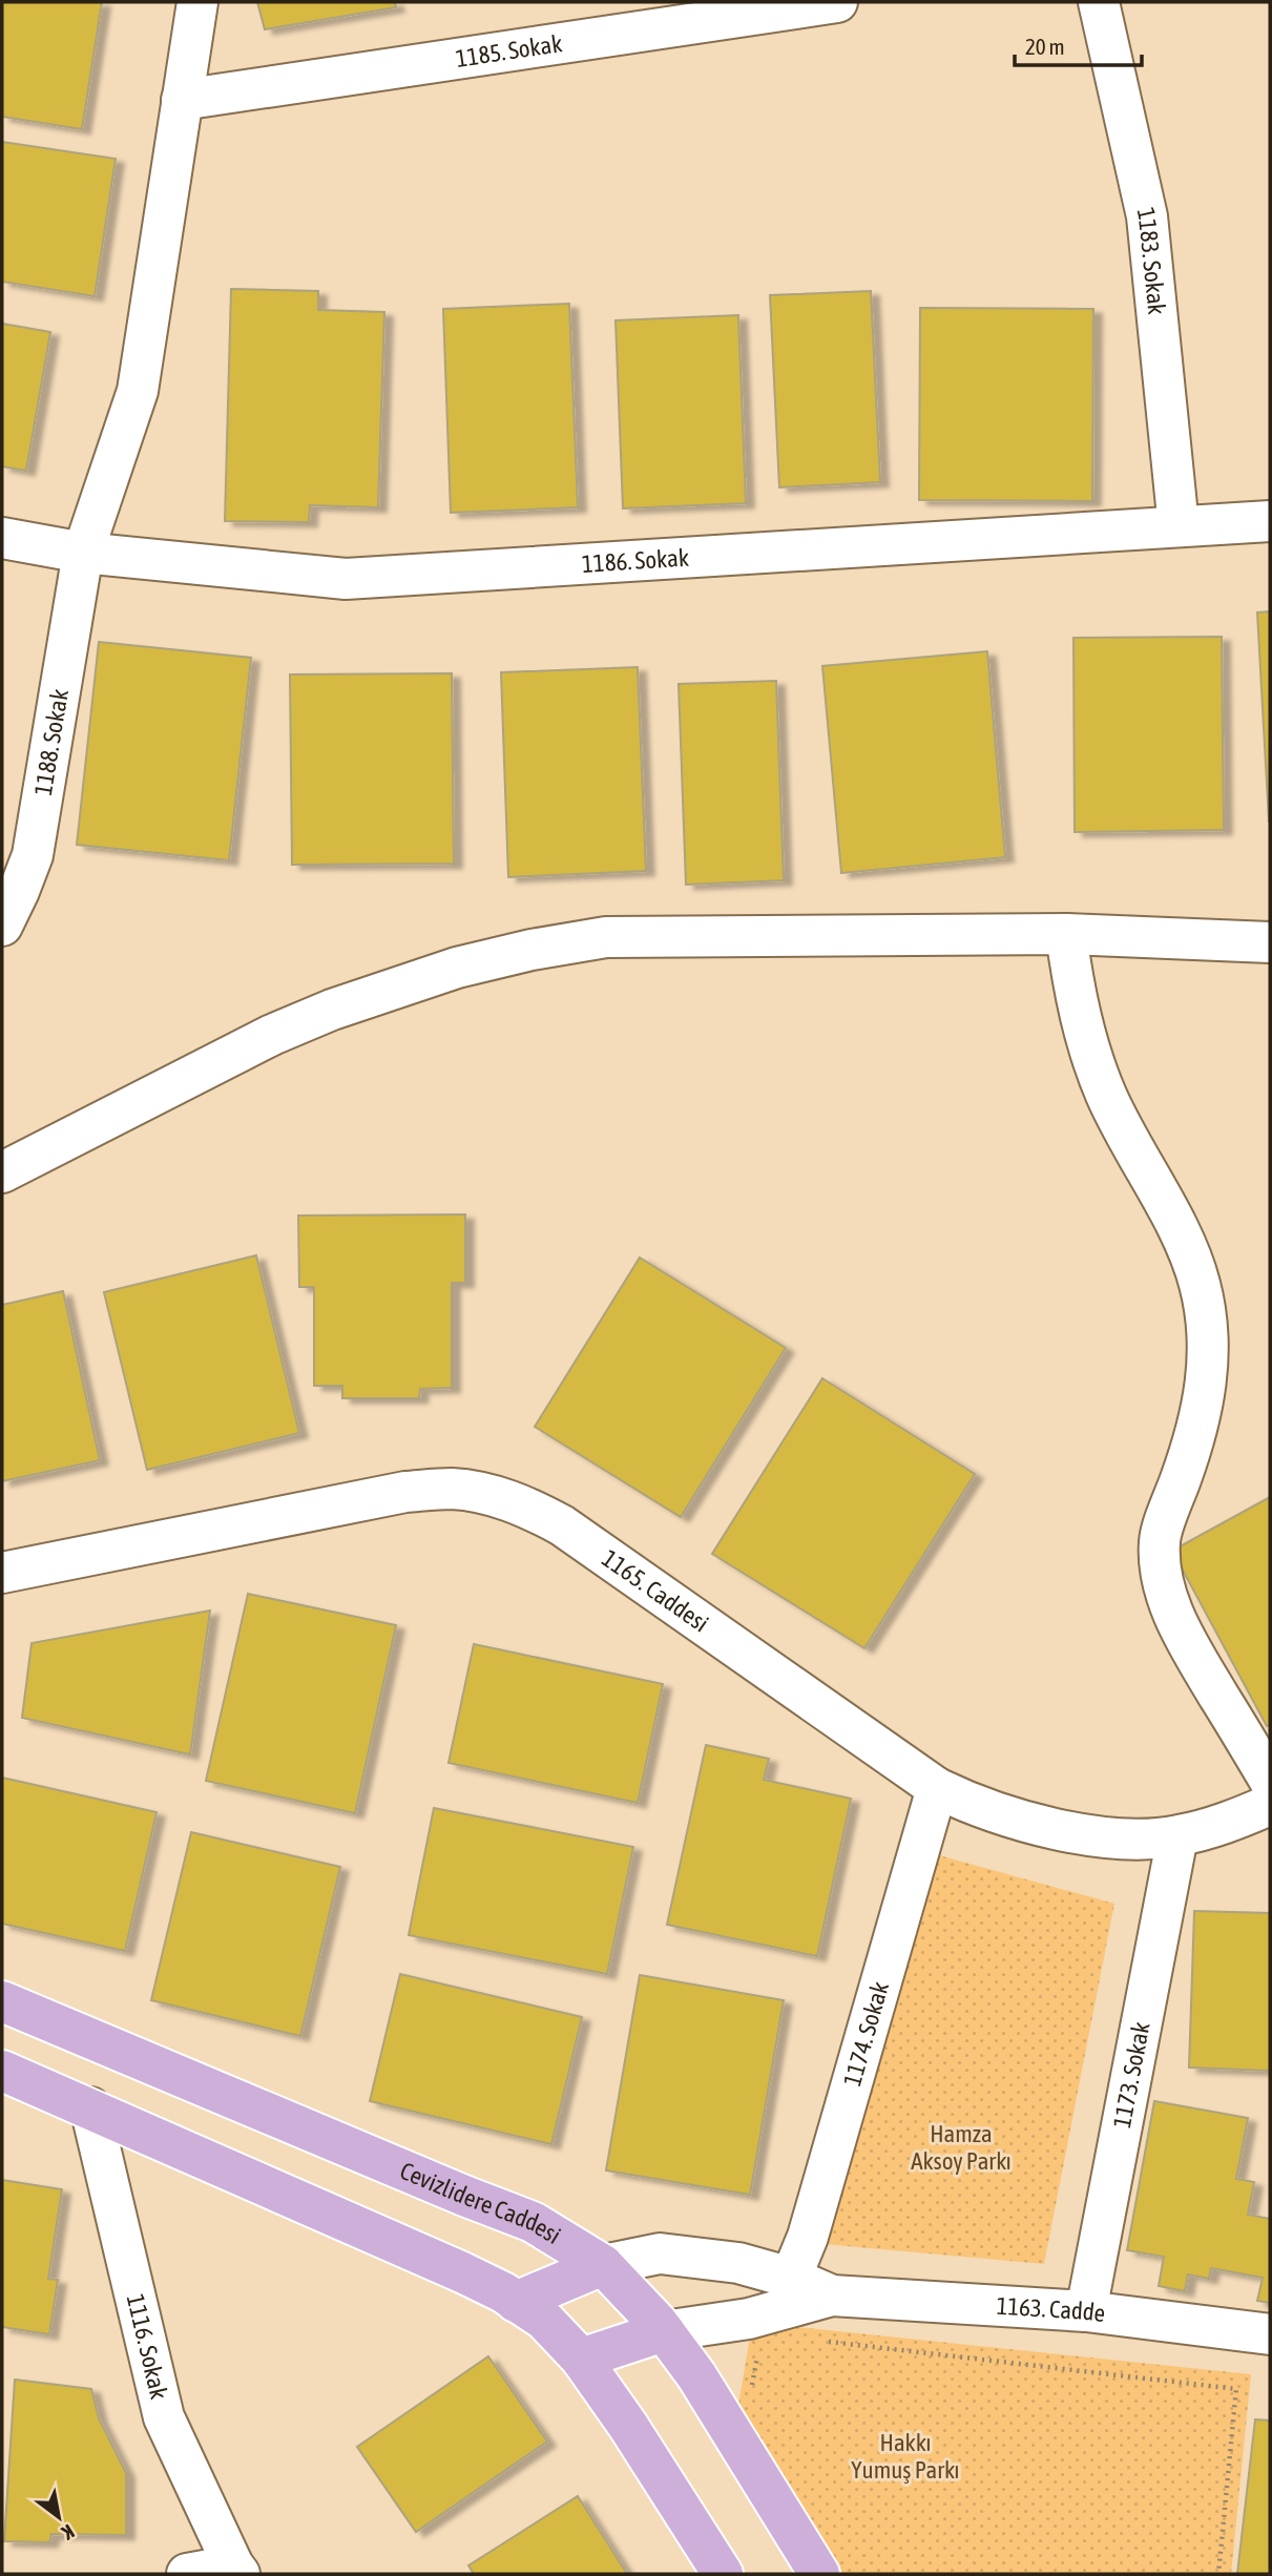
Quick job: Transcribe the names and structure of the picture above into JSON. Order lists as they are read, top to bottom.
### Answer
{
  "streets": {
    "main road": ["Cevizlidere Caddesi"],
    "street": [
      "1185. Sokak",
      "1183. Sokak",
      "1186. Sokak",
      "1188. Sokak",
      "1165. Caddesi",
      "1174. Sokak",
      "1173. Sokak",
      "1163. Cadde",
      "1116. Sokak"
    ]
  },
  "crossings": [
    ["1183. Sokak", "1186. Sokak"],
    ["1186. Sokak", "1188. Sokak"],
    ["1165. Caddesi", "1174. Sokak"],
    ["1165. Caddesi", "1173. Sokak"],
    ["1174. Sokak", "1163. Cadde"],
    ["1173. Sokak", "1163. Cadde"],
    ["Cevizlidere Caddesi", "1163. Cadde"]
  ],
  "parks": ["Hamza Aksoy Parkı", "Hakkı Yumuş Parkı"],
  "scale_bar": "20 m",
  "north": "bottom right"
}
